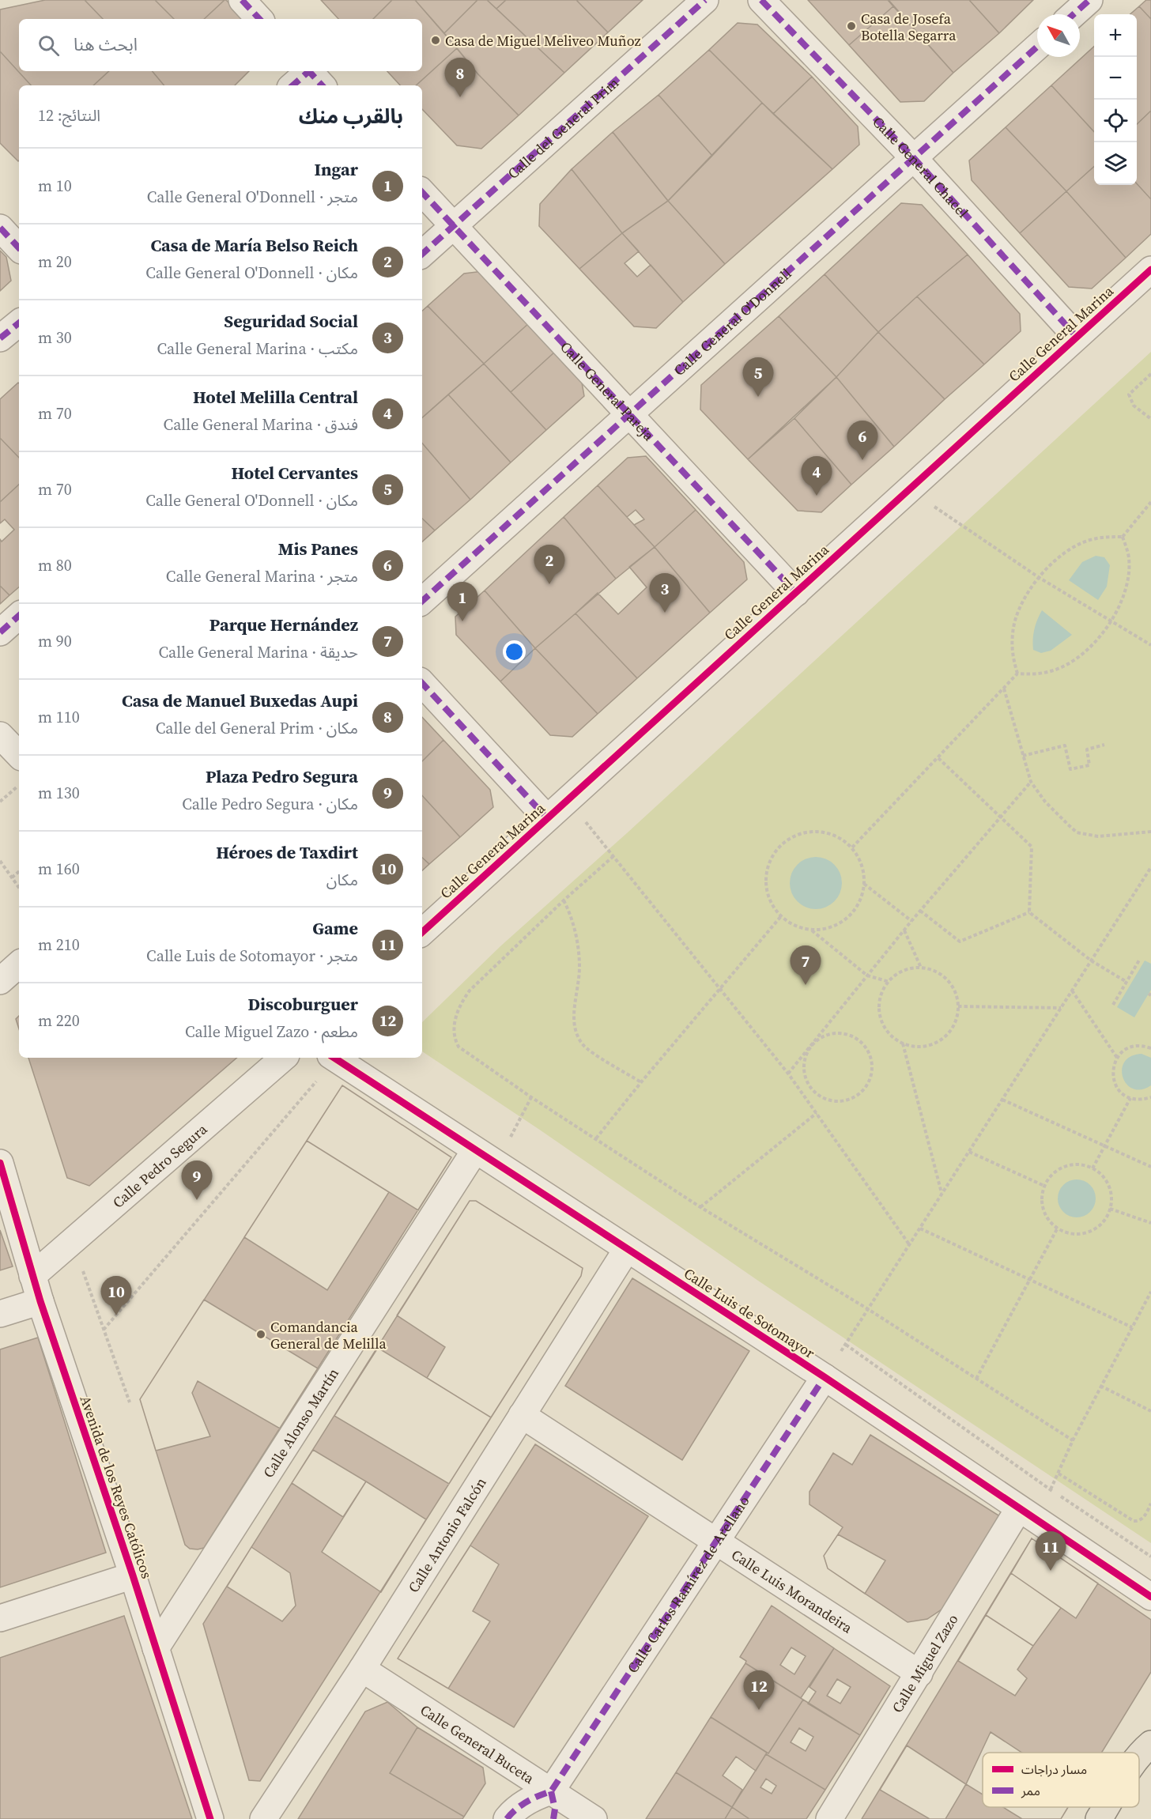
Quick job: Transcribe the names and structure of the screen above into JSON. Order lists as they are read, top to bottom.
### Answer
{
  "streets": {
    "street": [
      "Calle del General Prim",
      "Calle General Chacel",
      "Calle General O'Donnell",
      "Calle General Marina",
      "Calle General Pareja",
      "Calle Pedro Segura",
      "Calle Luis de Sotomayor",
      "Calle Alonso Martín",
      "Avenida de los Reyes Católicos",
      "Calle Antonio Falcón",
      "Calle Carlos Ramírez de Arellano",
      "Calle Luis Morandeira",
      "Calle Miguel Zazo",
      "Calle General Buceta"
    ]
  },
  "crossings": [
    ["Calle del General Prim", "Calle General Pareja"],
    ["Calle General Chacel", "Calle General O'Donnell"],
    ["Calle General Chacel", "Calle General Marina"],
    ["Calle General O'Donnell", "Calle General Pareja"],
    ["Calle General Marina", "Calle General Pareja"],
    ["Calle Pedro Segura", "Avenida de los Reyes Católicos"],
    ["Calle Luis de Sotomayor", "Calle Alonso Martín"],
    ["Calle Luis de Sotomayor", "Calle Antonio Falcón"],
    ["Calle Luis de Sotomayor", "Calle Carlos Ramírez de Arellano"],
    ["Calle Luis de Sotomayor", "Calle Miguel Zazo"],
    ["Calle Alonso Martín", "Avenida de los Reyes Católicos"],
    ["Calle Antonio Falcón", "Calle Luis Morandeira"],
    ["Calle Antonio Falcón", "Calle General Buceta"],
    ["Calle Carlos Ramírez de Arellano", "Calle Luis Morandeira"],
    ["Calle Carlos Ramírez de Arellano", "Calle General Buceta"],
    ["Calle Luis Morandeira", "Calle Miguel Zazo"]
  ],
  "places": ["Casa de Josefa Botella Segarra", "Casa de Miguel Meliveo Muñoz", "Comandancia General de Melilla"],
  "legend": ["مسار دراجات", "ممر"],
  "north": "top left",
  "page": {
    "map_buttons": ["+", "−"],
    "search": "ابحث هنا",
    "pins": [
      "8",
      "5",
      "6",
      "4",
      "2",
      "3",
      "1",
      "7",
      "9",
      "10",
      "11",
      "12"
    ],
    "heading": ["بالقرب منك", "النتائج: 12"],
    "list": [
      {
        "mark": "1",
        "name": "Ingar",
        "note": "متجر · Calle General O'Donnell",
        "value": "10 m"
      },
      {
        "mark": "2",
        "name": "Casa de María Belso Reich",
        "note": "مكان · Calle General O'Donnell",
        "value": "20 m"
      },
      {
        "mark": "3",
        "name": "Seguridad Social",
        "note": "مكتب · Calle General Marina",
        "value": "30 m"
      },
      {
        "mark": "4",
        "name": "Hotel Melilla Central",
        "note": "فندق · Calle General Marina",
        "value": "70 m"
      },
      {
        "mark": "5",
        "name": "Hotel Cervantes",
        "note": "مكان · Calle General O'Donnell",
        "value": "70 m"
      },
      {
        "mark": "6",
        "name": "Mis Panes",
        "note": "متجر · Calle General Marina",
        "value": "80 m"
      },
      {
        "mark": "7",
        "name": "Parque Hernández",
        "note": "حديقة · Calle General Marina",
        "value": "90 m"
      },
      {
        "mark": "8",
        "name": "Casa de Manuel Buxedas Aupi",
        "note": "مكان · Calle del General Prim",
        "value": "110 m"
      },
      {
        "mark": "9",
        "name": "Plaza Pedro Segura",
        "note": "مكان · Calle Pedro Segura",
        "value": "130 m"
      },
      {
        "mark": "10",
        "name": "Héroes de Taxdirt",
        "note": "مكان",
        "value": "160 m"
      },
      {
        "mark": "11",
        "name": "Game",
        "note": "متجر · Calle Luis de Sotomayor",
        "value": "210 m"
      },
      {
        "mark": "12",
        "name": "Discoburguer",
        "note": "مطعم · Calle Miguel Zazo",
        "value": "220 m"
      }
    ]
  }
}
